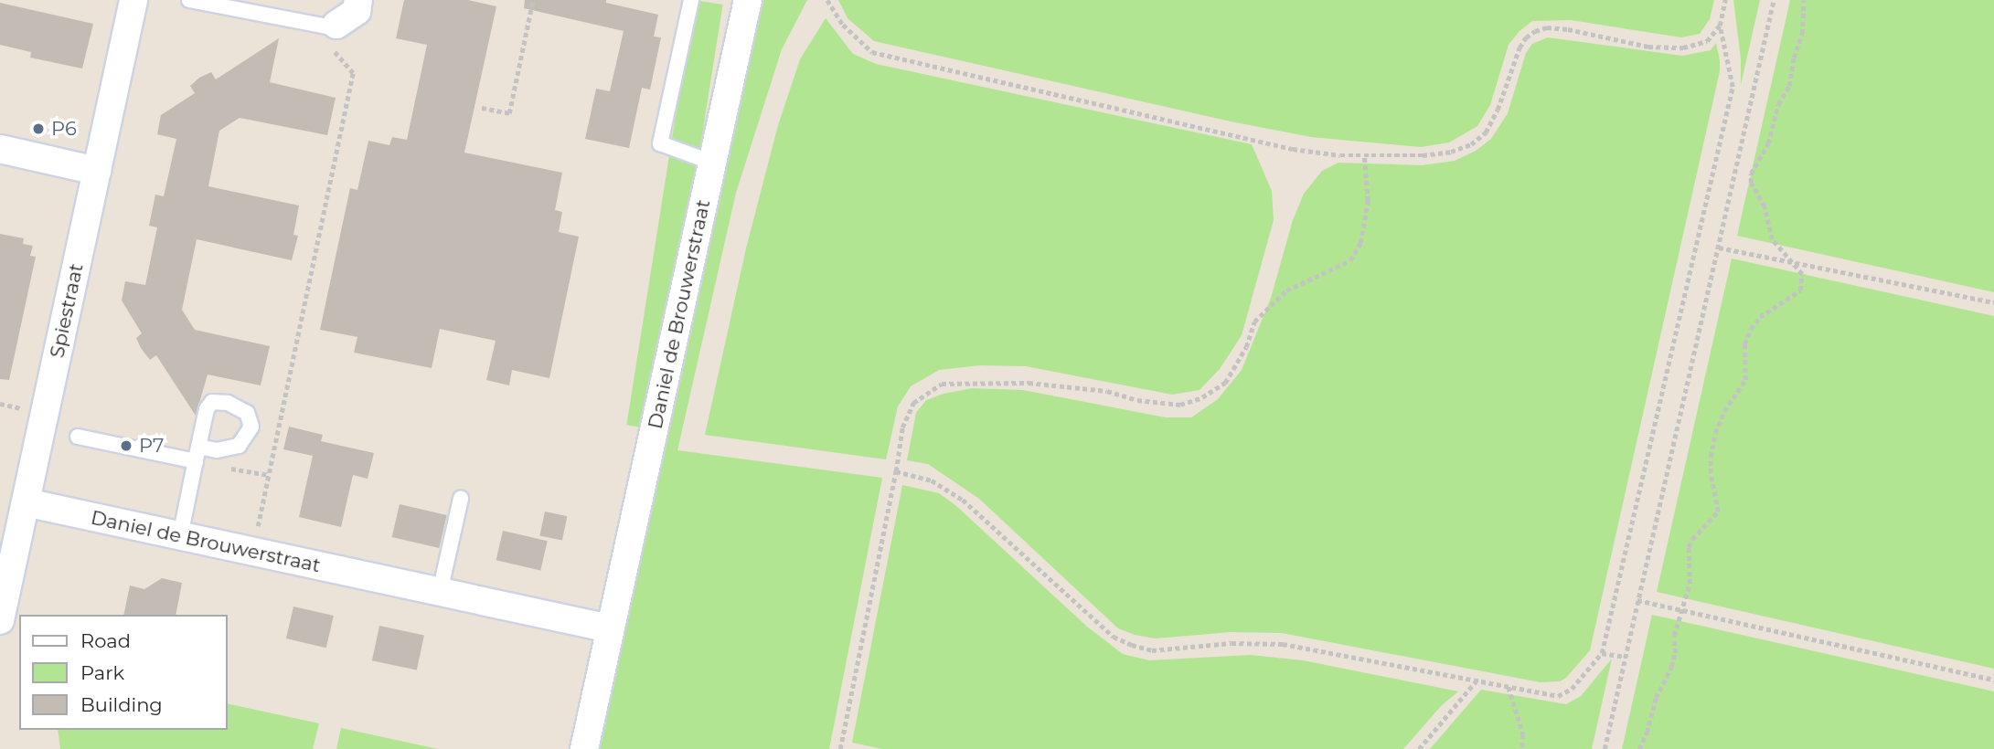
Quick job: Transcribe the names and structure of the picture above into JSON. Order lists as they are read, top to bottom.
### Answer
{
  "streets": {
    "street": ["Spiestraat", "Daniel de Brouwerstraat"]
  },
  "crossings": [
    ["Spiestraat", "Daniel de Brouwerstraat"]
  ],
  "places": ["P6", "P7"],
  "legend": ["Road", "Park", "Building"]
}
